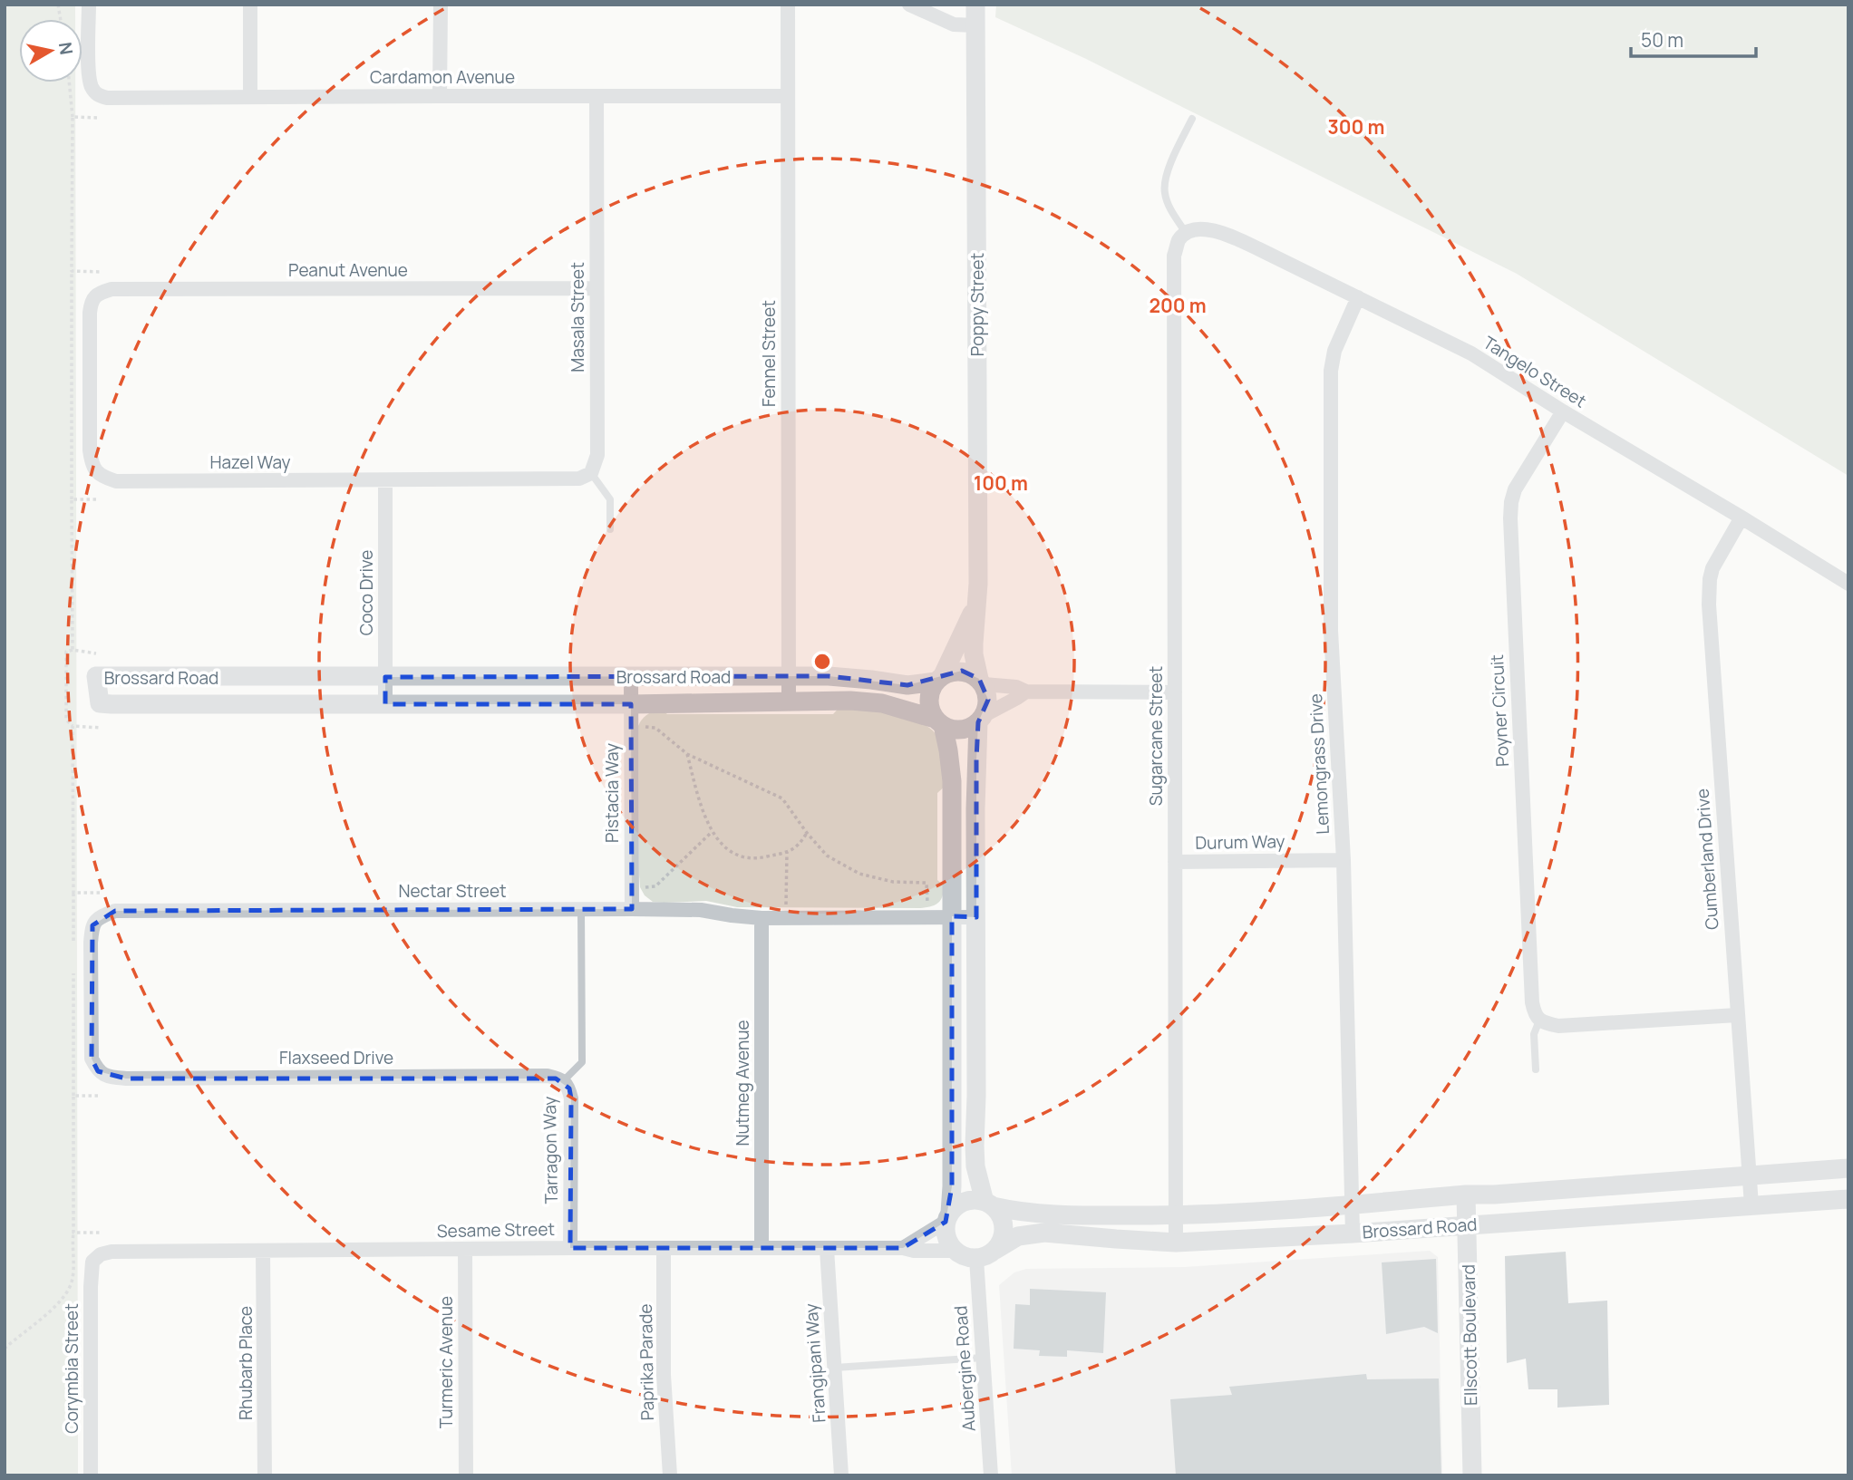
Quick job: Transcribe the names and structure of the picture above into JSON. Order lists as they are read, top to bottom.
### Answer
{
  "streets": {
    "street": [
      "Cardamon Avenue",
      "Peanut Avenue",
      "Poppy Street",
      "Masala Street",
      "Fennel Street",
      "Tangelo Street",
      "Hazel Way",
      "Coco Drive",
      "Brossard Road",
      "Poyner Circuit",
      "Sugarcane Street",
      "Lemongrass Drive",
      "Pistacia Way",
      "Durum Way",
      "Cumberland Drive",
      "Nectar Street",
      "Flaxseed Drive",
      "Nutmeg Avenue",
      "Tarragon Way",
      "Sesame Street",
      "Ellscott Boulevard",
      "Turmeric Avenue",
      "Paprika Parade",
      "Rhubarb Place",
      "Frangipani Way",
      "Corymbia Street",
      "Aubergine Road"
    ]
  },
  "crossings": [
    ["Cardamon Avenue", "Masala Street"],
    ["Cardamon Avenue", "Fennel Street"],
    ["Peanut Avenue", "Masala Street"],
    ["Peanut Avenue", "Hazel Way"],
    ["Poppy Street", "Brossard Road"],
    ["Masala Street", "Hazel Way"],
    ["Fennel Street", "Brossard Road"],
    ["Tangelo Street", "Poyner Circuit"],
    ["Tangelo Street", "Sugarcane Street"],
    ["Tangelo Street", "Lemongrass Drive"],
    ["Tangelo Street", "Cumberland Drive"],
    ["Hazel Way", "Coco Drive"],
    ["Coco Drive", "Brossard Road"],
    ["Brossard Road", "Sugarcane Street"],
    ["Brossard Road", "Lemongrass Drive"],
    ["Brossard Road", "Pistacia Way"],
    ["Brossard Road", "Cumberland Drive"],
    ["Brossard Road", "Sesame Street"],
    ["Brossard Road", "Ellscott Boulevard"],
    ["Brossard Road", "Aubergine Road"],
    ["Sugarcane Street", "Durum Way"],
    ["Lemongrass Drive", "Durum Way"],
    ["Pistacia Way", "Nectar Street"],
    ["Nectar Street", "Flaxseed Drive"],
    ["Nectar Street", "Nutmeg Avenue"],
    ["Nectar Street", "Tarragon Way"],
    ["Flaxseed Drive", "Tarragon Way"],
    ["Nutmeg Avenue", "Sesame Street"],
    ["Tarragon Way", "Sesame Street"],
    ["Sesame Street", "Turmeric Avenue"],
    ["Sesame Street", "Paprika Parade"],
    ["Sesame Street", "Rhubarb Place"],
    ["Sesame Street", "Frangipani Way"],
    ["Sesame Street", "Corymbia Street"],
    ["Sesame Street", "Aubergine Road"]
  ],
  "scale_bar": "50 m",
  "north": "right",
  "rings": ["300 m", "200 m", "100 m"]
}
